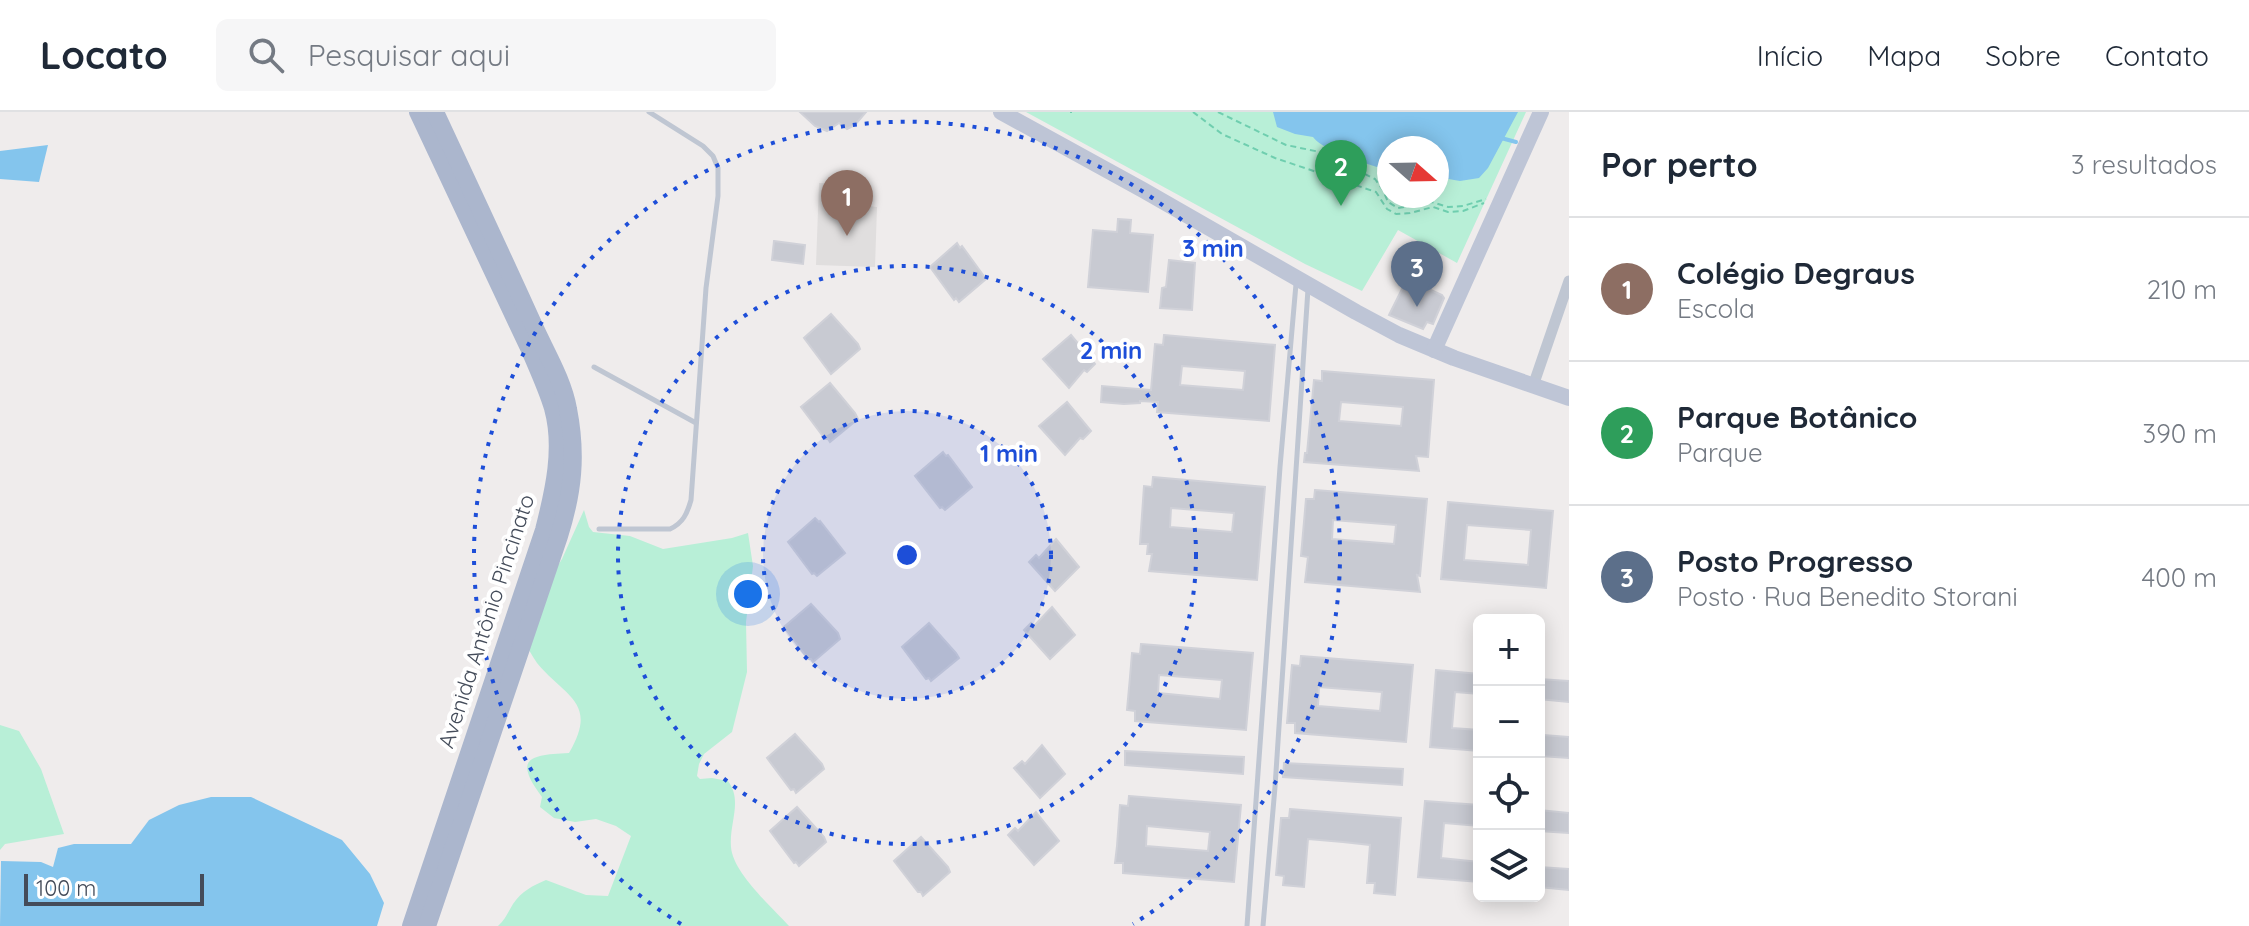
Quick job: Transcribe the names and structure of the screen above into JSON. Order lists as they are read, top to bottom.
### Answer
{
  "streets": {
    "main road": ["Avenida Antônio Pincinato"]
  },
  "scale_bar": "100 m",
  "north": "right",
  "page": {
    "header": "Locato",
    "search": "Pesquisar aqui",
    "nav": [
      "Início",
      "Mapa",
      "Sobre",
      "Contato"
    ],
    "heading": ["Por perto", "3 resultados"],
    "pins": ["2", "1", "3"],
    "list": [
      {
        "mark": "1",
        "name": "Colégio Degraus",
        "note": "Escola",
        "value": "210 m"
      },
      {
        "mark": "2",
        "name": "Parque Botânico",
        "note": "Parque",
        "value": "390 m"
      },
      {
        "mark": "3",
        "name": "Posto Progresso",
        "note": "Posto · Rua Benedito Storani",
        "value": "400 m"
      }
    ],
    "map_buttons": ["+", "−"],
    "scale": "100 m"
  },
  "rings": ["3 min", "2 min", "1 min"]
}
